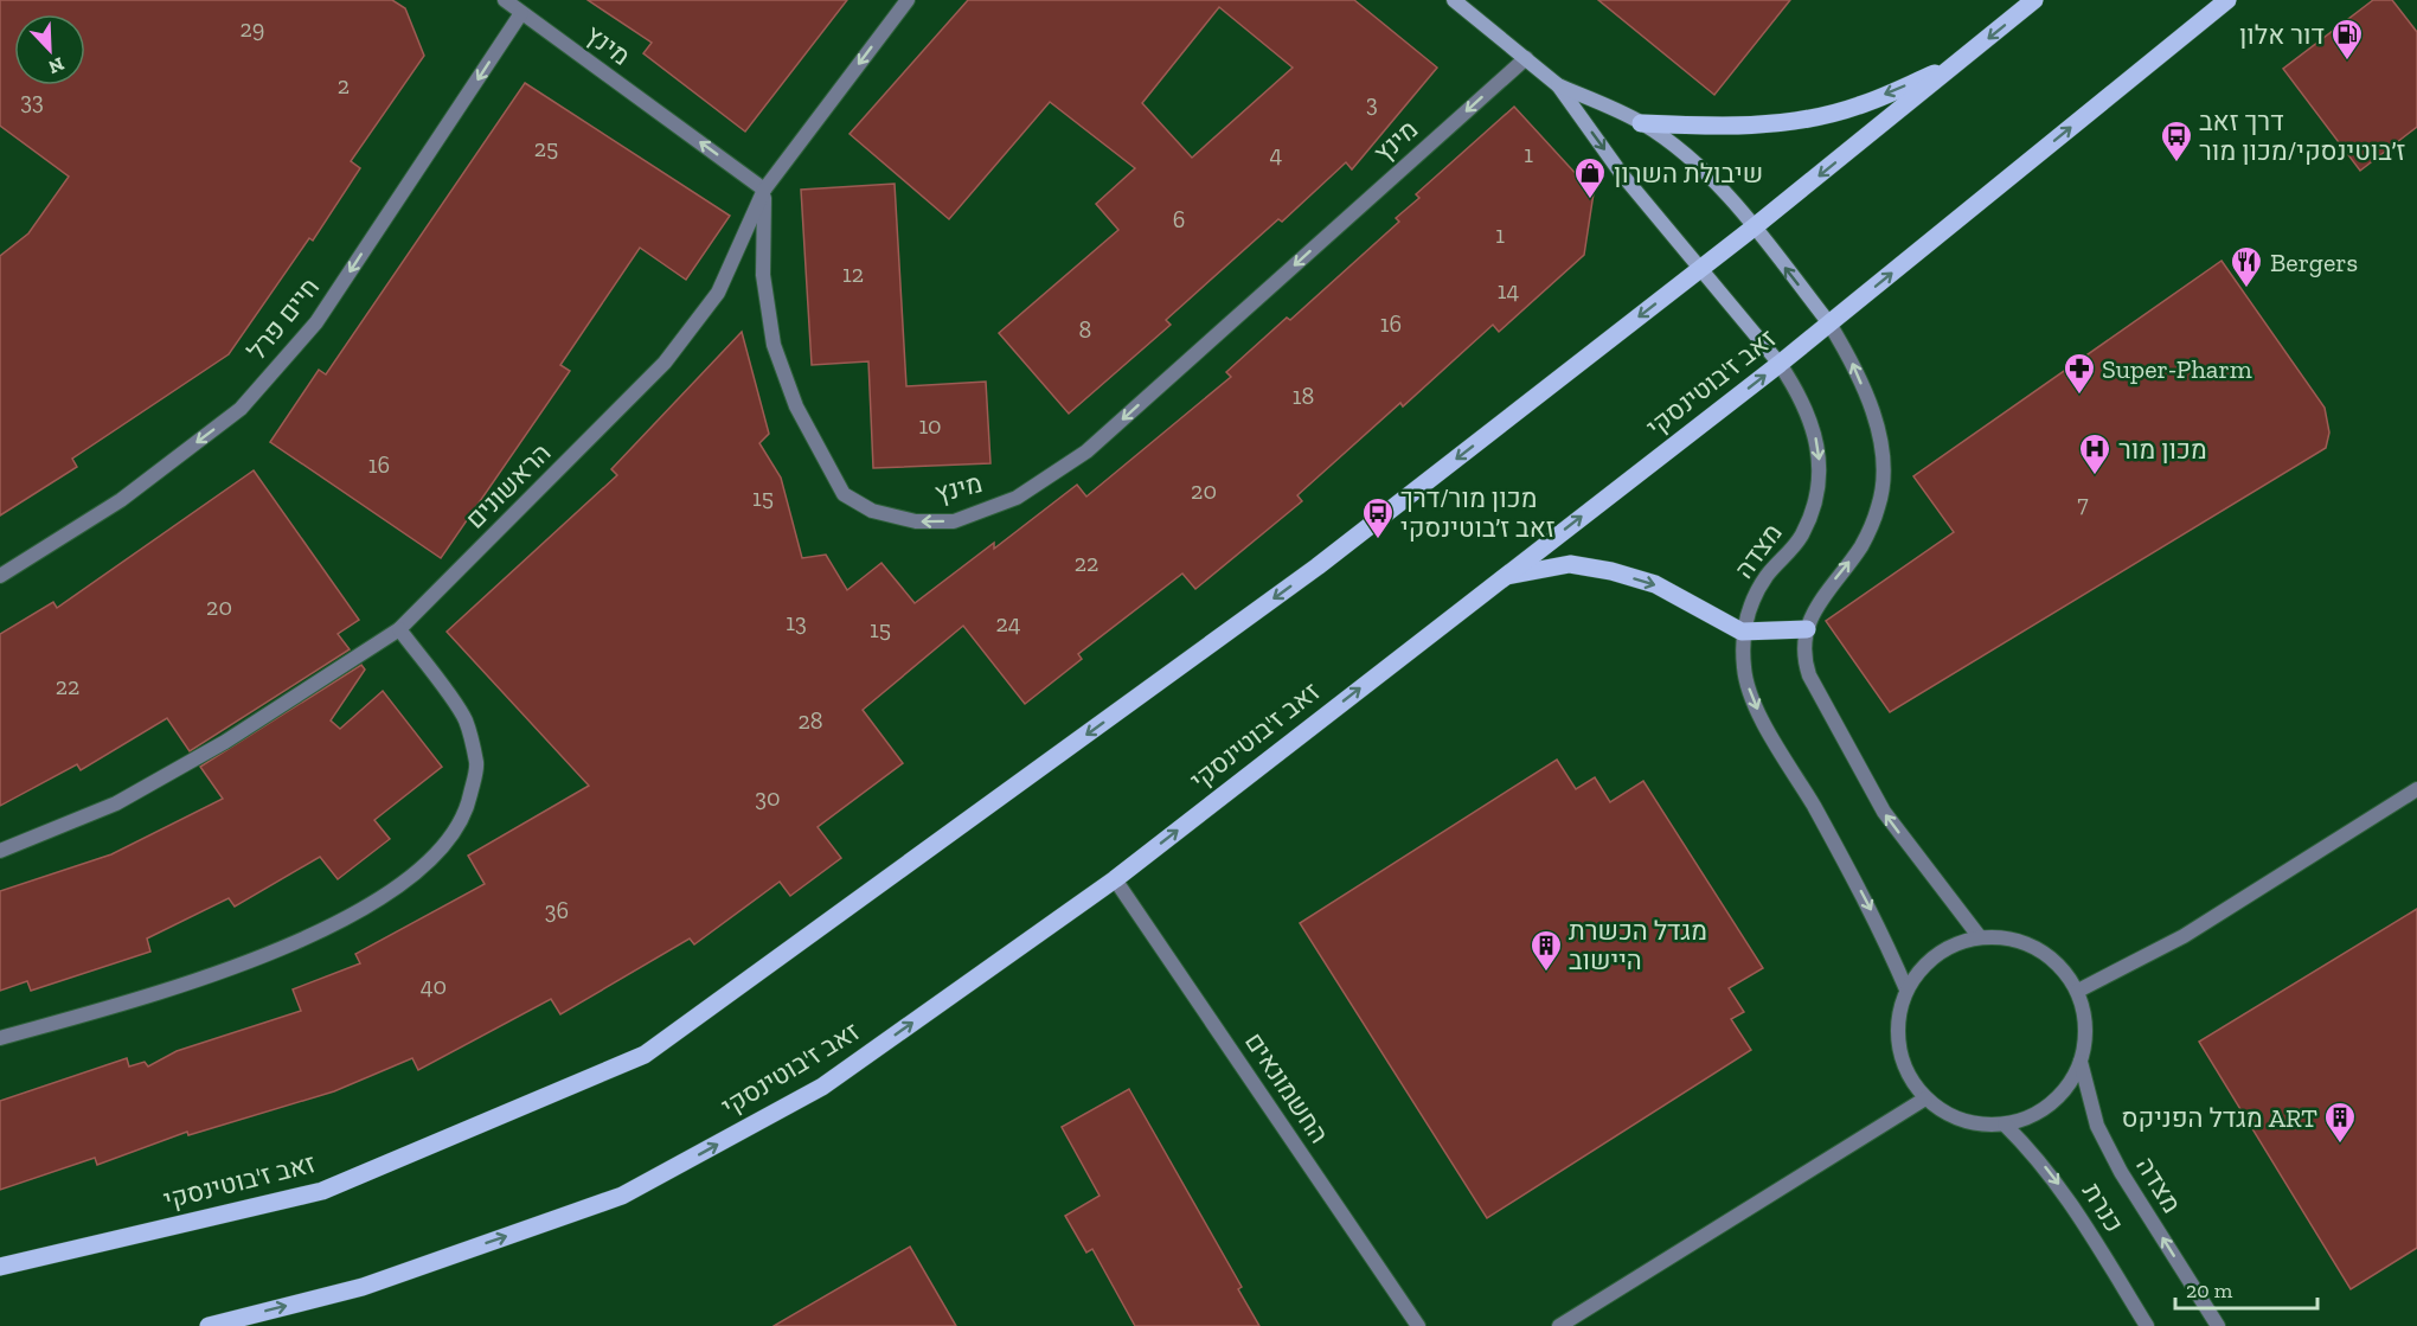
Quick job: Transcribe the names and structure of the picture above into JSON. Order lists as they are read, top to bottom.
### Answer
{
  "streets": {
    "main road": ["זאב ז'בוטינסקי"],
    "street": [
      "מינץ",
      "חיים פרל",
      "הראשונים",
      "מצדה",
      "החשמונאים",
      "כנרת"
    ]
  },
  "crossings": [
    ["מינץ", "חיים פרל"],
    ["מינץ", "הראשונים"],
    ["זאב ז'בוטינסקי", "מצדה"],
    ["זאב ז'בוטינסקי", "החשמונאים"],
    ["מצדה", "כנרת"]
  ],
  "one_way": ["חיים פרל", "כנרת"],
  "places": {
    "fuel station": ["דור אלון"],
    "bus stop": ["דרך זאב ז׳בוטינסקי/מכון מור", "מכון מור/דרך זאב ז׳בוטינסקי"],
    "shop": ["שיבולת השרון"],
    "restaurant": ["Bergers"],
    "pharmacy": ["Super-Pharm"],
    "hospital": ["מכון מור"],
    "building": ["מגדל הכשרת היישוב", "מגדל הפניקס ART"]
  },
  "house_numbers": [
    "29",
    "2",
    "33",
    "3",
    "25",
    "4",
    "1",
    "6",
    "1",
    "12",
    "14",
    "16",
    "8",
    "18",
    "10",
    "16",
    "20",
    "15",
    "7",
    "22",
    "20",
    "13",
    "24",
    "15",
    "22",
    "28",
    "30",
    "36",
    "40"
  ],
  "scale_bar": "20 m",
  "north": "bottom right"
}
